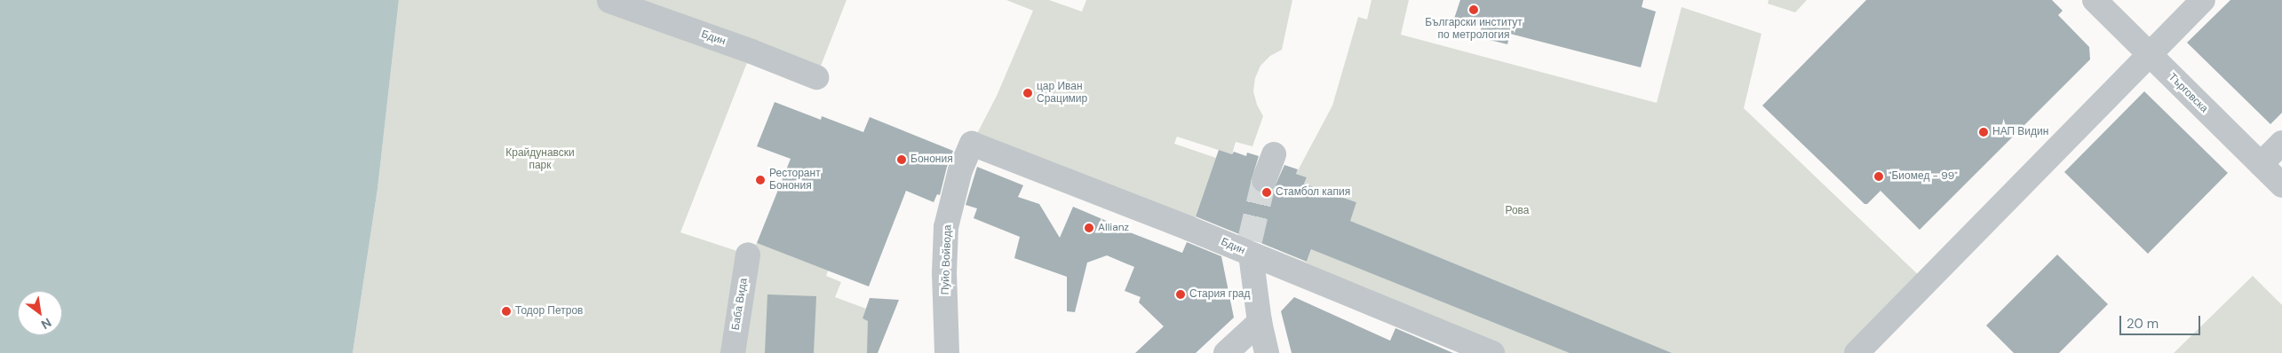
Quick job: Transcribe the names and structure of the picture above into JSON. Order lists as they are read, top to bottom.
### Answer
{
  "streets": {
    "street": [
      "Бдин",
      "Търговска",
      "Пуйо Войвода",
      "Баба Вида"
    ]
  },
  "crossings": [
    ["Бдин", "Пуйо Войвода"]
  ],
  "parks": ["Крайдунавски парк", "Рова"],
  "places": [
    "Български институт по метрология",
    "цар Иван Срацимир",
    "НАП Видин",
    "Бонония",
    "\"Биомед - 99\"",
    "Ресторант Бонония",
    "Стамбол капия",
    "Allianz",
    "Стария град",
    "Тодор Петров"
  ],
  "scale_bar": "20 m",
  "north": "bottom right"
}
